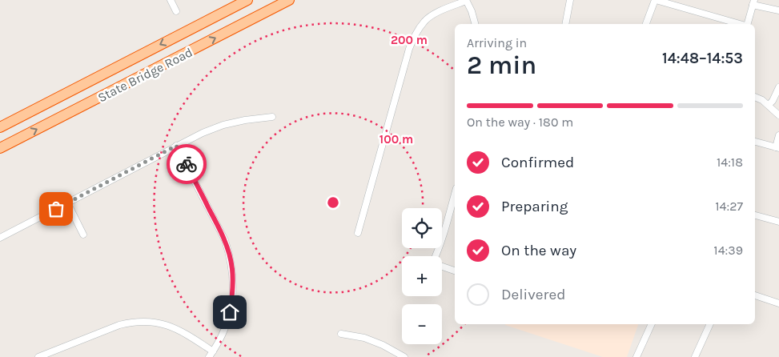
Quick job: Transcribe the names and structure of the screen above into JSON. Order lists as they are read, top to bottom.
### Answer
{
  "streets": {
    "highway": ["State Bridge Road"]
  },
  "page": {
    "heading": ["2 min", "Arriving in", "14:48–14:53"],
    "bar": "On the way · 180 m",
    "list": [
      ["Confirmed", "14:18"],
      ["Preparing", "14:27"],
      ["On the way", "14:39"],
      "Delivered"
    ],
    "map_buttons": ["+", "−"]
  },
  "rings": ["200 m", "100 m"]
}
